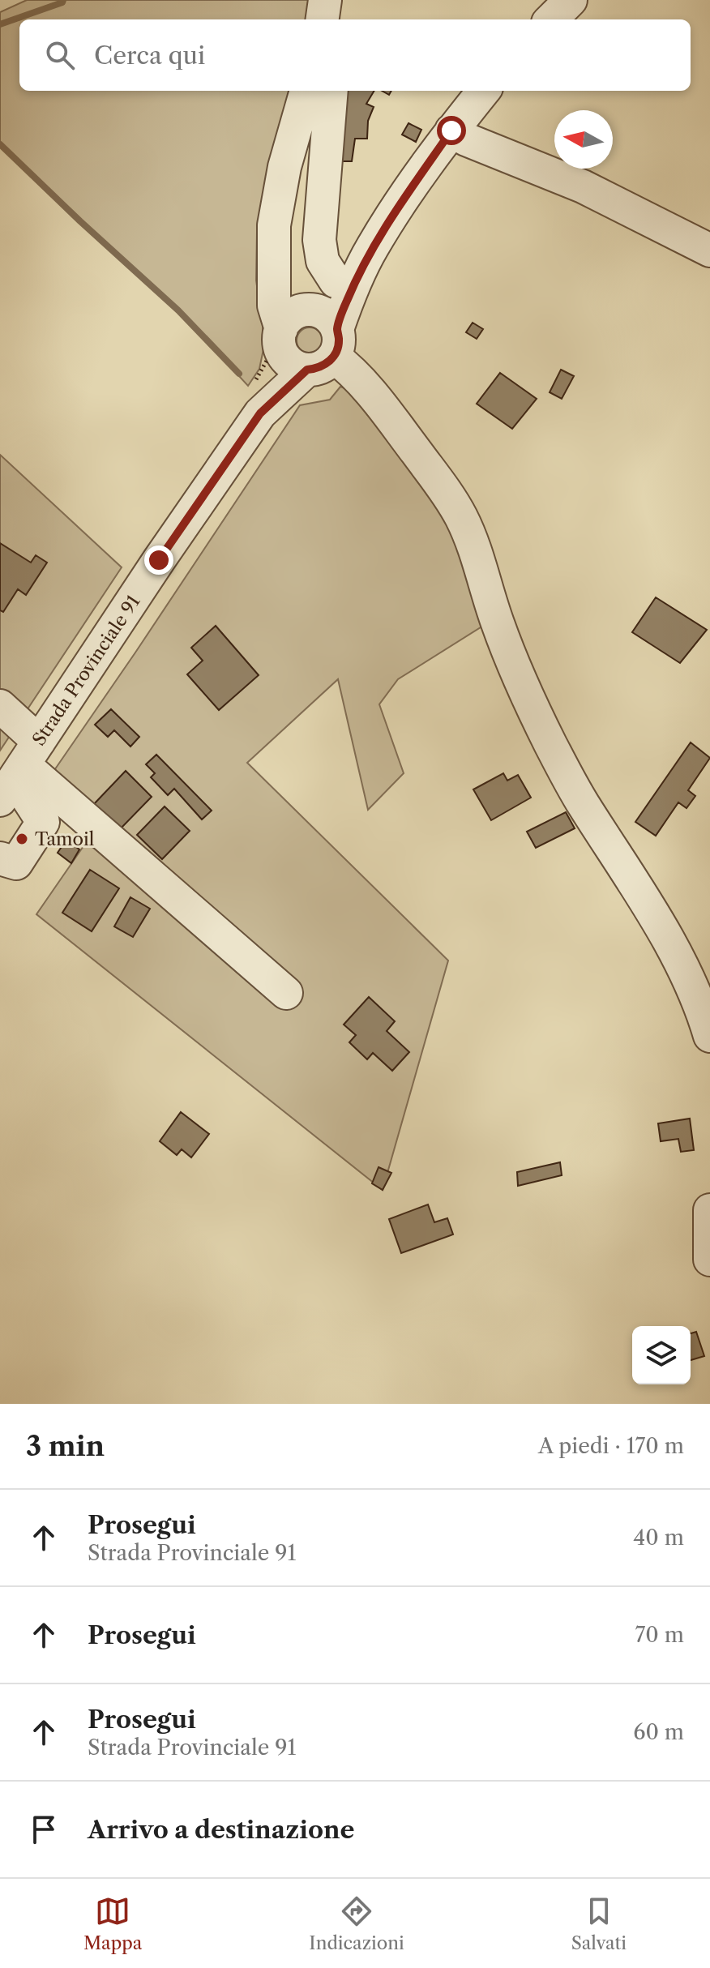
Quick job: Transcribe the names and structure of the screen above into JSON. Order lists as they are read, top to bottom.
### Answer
{
  "streets": {
    "street": ["Strada Provinciale 91"]
  },
  "places": ["Tamoil"],
  "north": "left",
  "page": {
    "search": "Cerca qui",
    "heading": ["3 min", "A piedi · 170 m"],
    "list": [
      ["Prosegui", "Strada Provinciale 91", "40 m"],
      ["Prosegui", "70 m"],
      ["Prosegui", "Strada Provinciale 91", "60 m"],
      "Arrivo a destinazione"
    ],
    "nav": ["Mappa", "Indicazioni", "Salvati"]
  }
}
